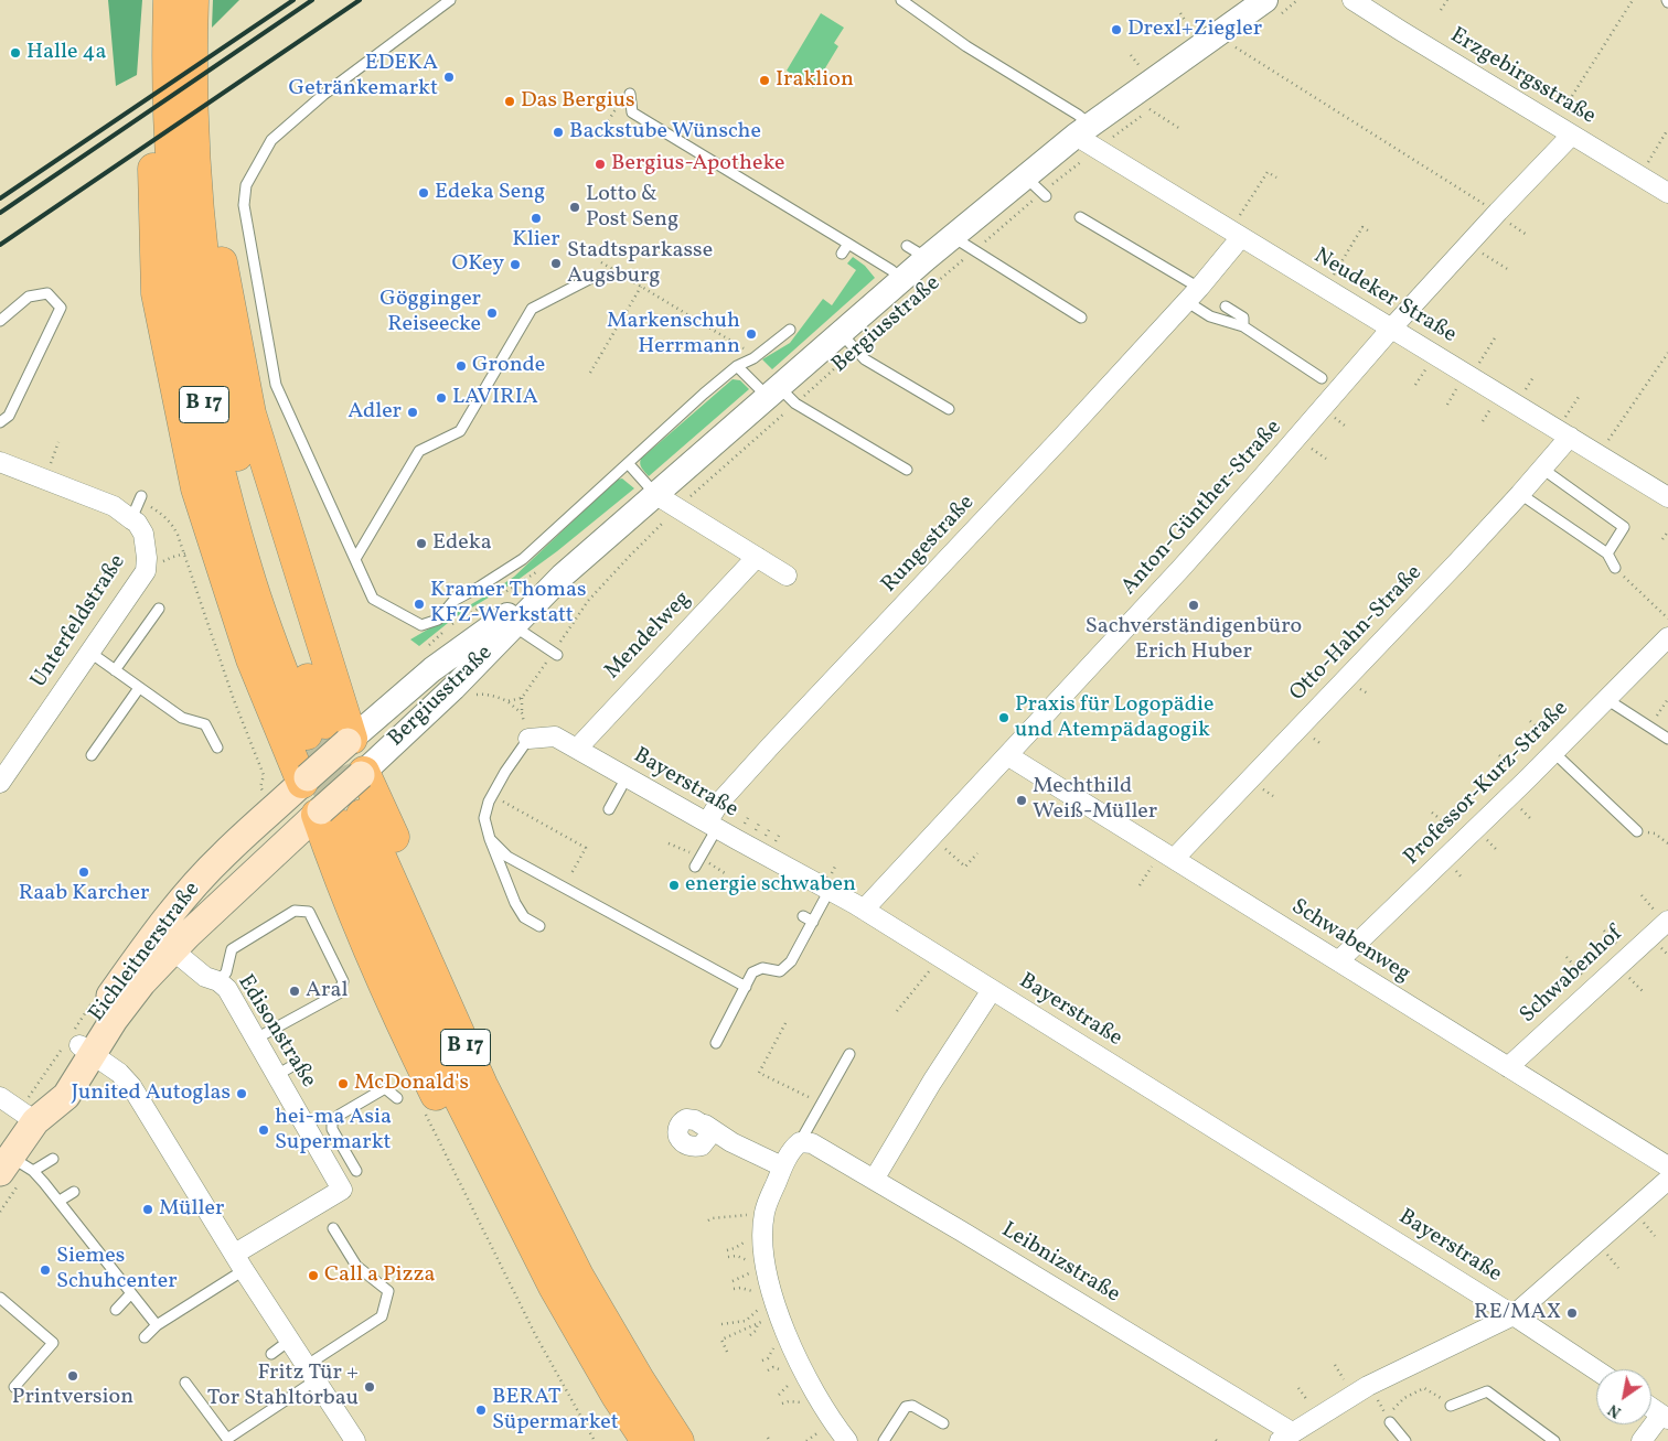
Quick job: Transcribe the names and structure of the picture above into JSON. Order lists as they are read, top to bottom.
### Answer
{
  "streets": {
    "highway": ["B 17"],
    "main road": ["Bergiusstraße", "Eichleitnerstraße"],
    "street": [
      "Erzgebirgsstraße",
      "Neudeker Straße",
      "Anton-Günther-Straße",
      "Rungestraße",
      "Unterfeldstraße",
      "Otto-Hahn-Straße",
      "Mendelweg",
      "Bayerstraße",
      "Professor-Kurz-Straße",
      "Schwabenweg",
      "Schwabenhof",
      "Edisonstraße",
      "Leibnizstraße"
    ]
  },
  "crossings": [
    ["Erzgebirgsstraße", "Anton-Günther-Straße"],
    ["Neudeker Straße", "Bergiusstraße"],
    ["Neudeker Straße", "Anton-Günther-Straße"],
    ["Neudeker Straße", "Rungestraße"],
    ["Neudeker Straße", "Otto-Hahn-Straße"],
    ["Bergiusstraße", "B 17"],
    ["Bergiusstraße", "Eichleitnerstraße"],
    ["B 17", "Eichleitnerstraße"],
    ["Anton-Günther-Straße", "Bayerstraße"],
    ["Anton-Günther-Straße", "Schwabenweg"],
    ["Rungestraße", "Bayerstraße"],
    ["Otto-Hahn-Straße", "Schwabenweg"],
    ["Mendelweg", "Bayerstraße"],
    ["Professor-Kurz-Straße", "Schwabenweg"],
    ["Schwabenweg", "Schwabenhof"],
    ["Eichleitnerstraße", "Edisonstraße"]
  ],
  "places": [
    "Drexl+Ziegler",
    "Halle 4a",
    "EDEKA Getränkemarkt",
    "Iraklion",
    "Das Bergius",
    "Backstube Wünsche",
    "Bergius-Apotheke",
    "Edeka Seng",
    "Lotto & Post Seng",
    "Klier",
    "Stadtsparkasse Augsburg",
    "OKey",
    "Gögginger Reiseecke",
    "Markenschuh Herrmann",
    "Gronde",
    "LAVIRIA",
    "Adler",
    "Edeka",
    "Kramer Thomas KFZ-Werkstatt",
    "Sachverständigenbüro Erich Huber",
    "Praxis für Logopädie und Atempädagogik",
    "Mechthild Weiß-Müller",
    "Raab Karcher",
    "energie schwaben",
    "Aral",
    "McDonald's",
    "Junited Autoglas",
    "hei-ma Asia Supermarkt",
    "Müller",
    "Siemes Schuhcenter",
    "Call a Pizza",
    "RE/MAX",
    "Printversion",
    "Fritz Tür + Tor Stahltorbau",
    "BERAT Süpermarket"
  ],
  "north": "bottom left"
}
